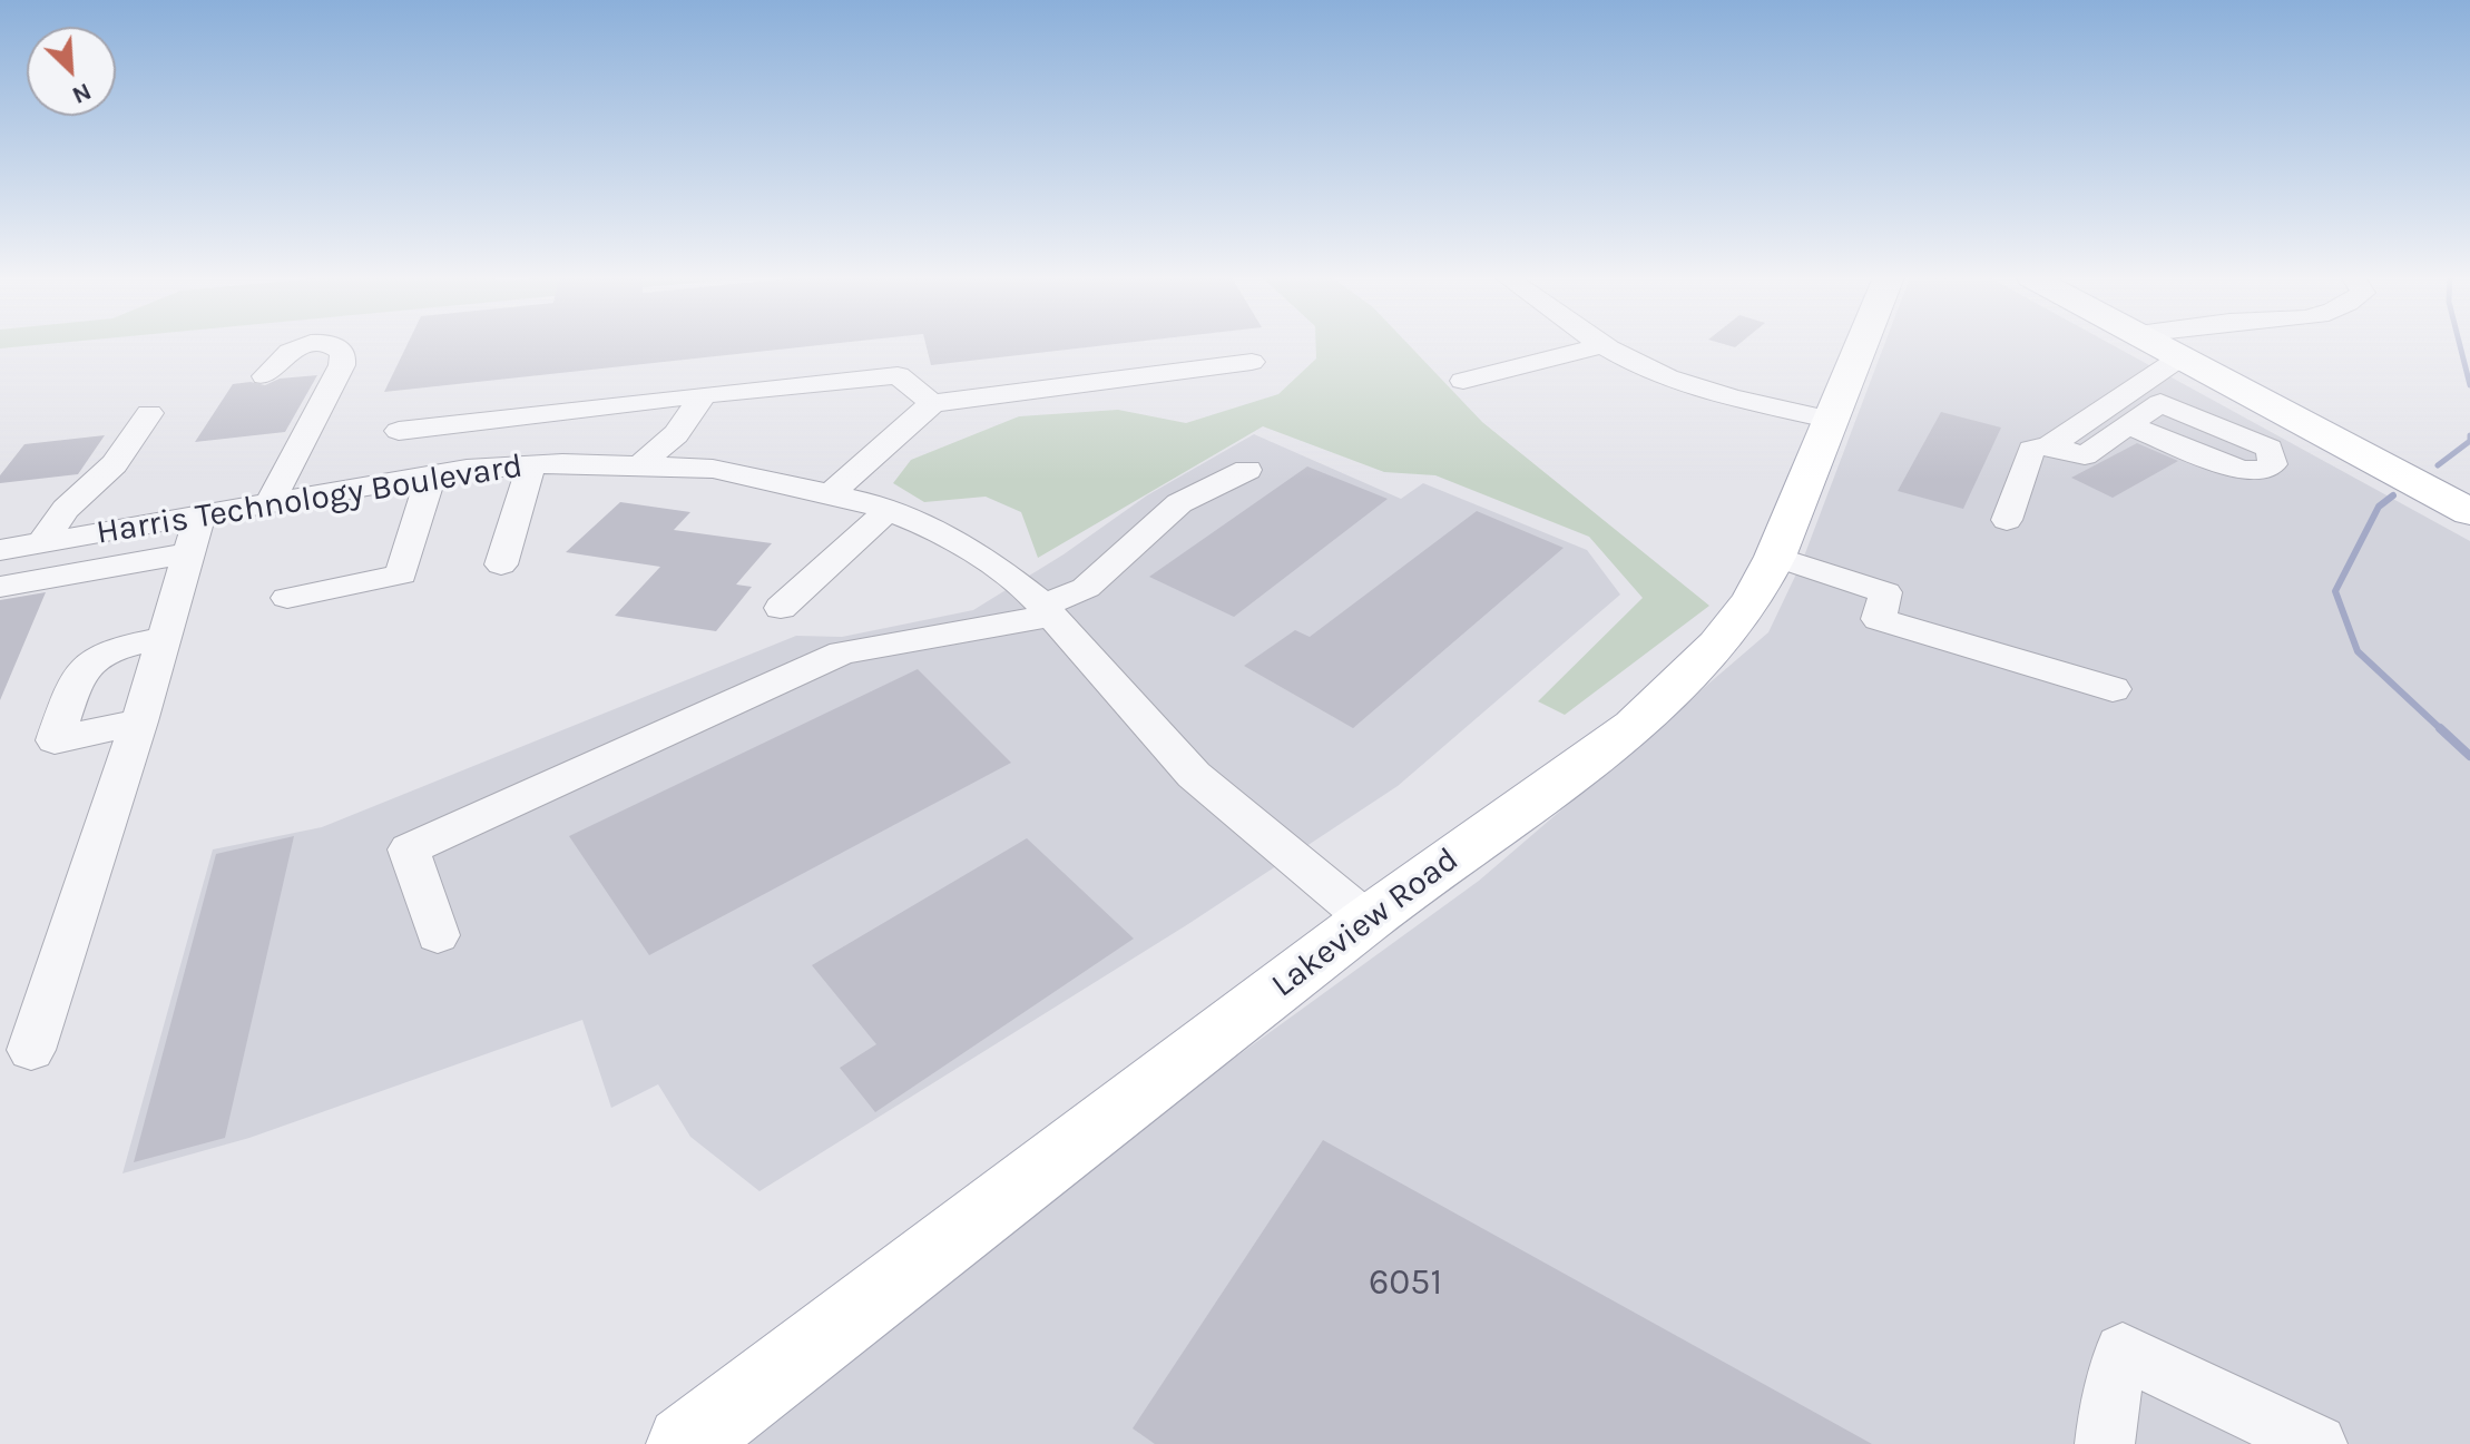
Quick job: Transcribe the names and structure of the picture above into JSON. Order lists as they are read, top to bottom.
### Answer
{
  "streets": {
    "main road": ["Lakeview Road"],
    "street": ["Harris Technology Boulevard"]
  },
  "crossings": [
    ["Harris Technology Boulevard", "Lakeview Road"]
  ],
  "house_numbers": ["6051"],
  "north": "bottom right"
}
